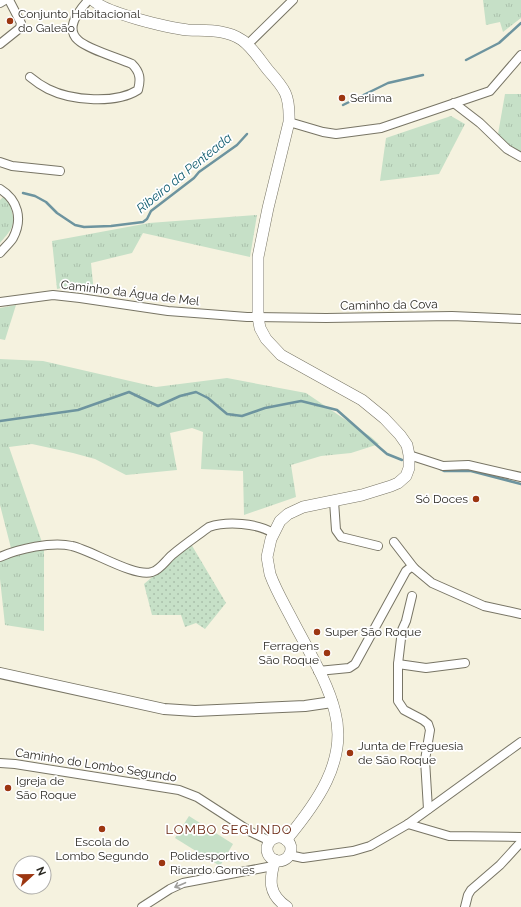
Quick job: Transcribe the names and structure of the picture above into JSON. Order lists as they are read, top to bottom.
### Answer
{
  "streets": {
    "street": ["Caminho da Água de Mel", "Caminho da Cova", "Caminho do Lombo Segundo"]
  },
  "crossings": [
    ["Caminho da Água de Mel", "Caminho da Cova"]
  ],
  "districts": ["LOMBO SEGUNDO"],
  "water": ["Ribeiro da Penteada"],
  "places": [
    "Conjunto Habitacional do Galeão",
    "Serlima",
    "Só Doces",
    "Super São Roque",
    "Ferragens São Roque",
    "Junta de Freguesia de São Roque",
    "Igreja de São Roque",
    "Escola do Lombo Segundo",
    "Polidesportivo Ricardo Gomes"
  ],
  "north": "right"
}
